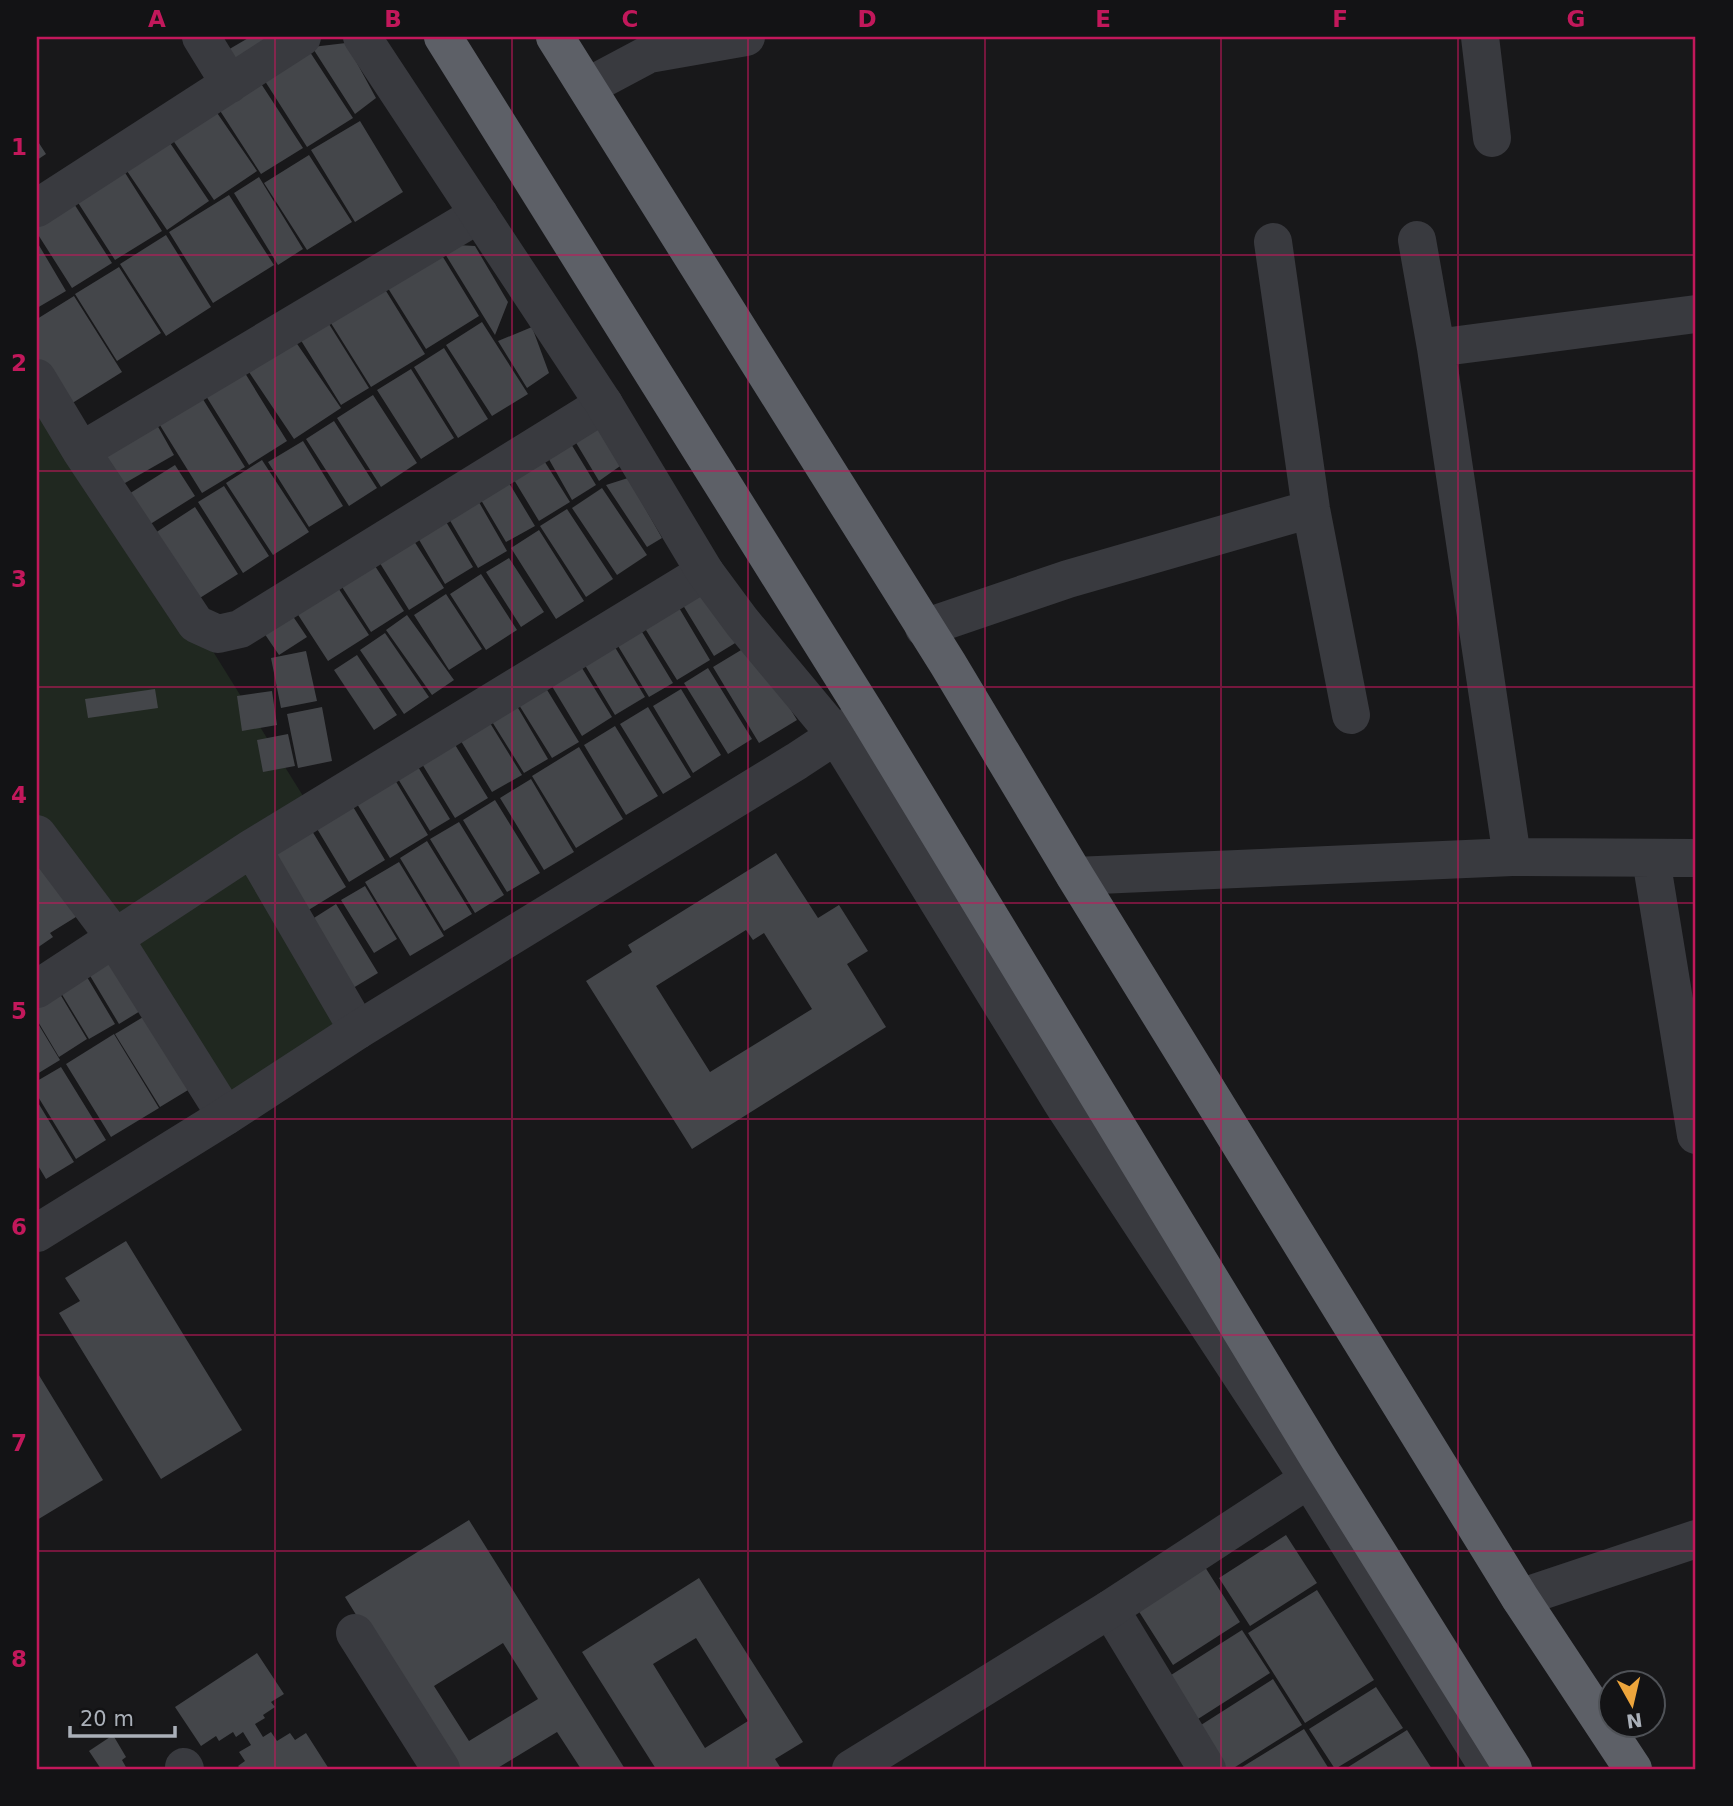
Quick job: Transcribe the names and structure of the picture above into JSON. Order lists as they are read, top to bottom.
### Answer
{
  "scale_bar": "20 m",
  "north": "bottom",
  "grid": {
    "columns": [
      "A",
      "B",
      "C",
      "D",
      "E",
      "F",
      "G"
    ],
    "rows": [
      "1",
      "2",
      "3",
      "4",
      "5",
      "6",
      "7",
      "8"
    ]
  }
}
